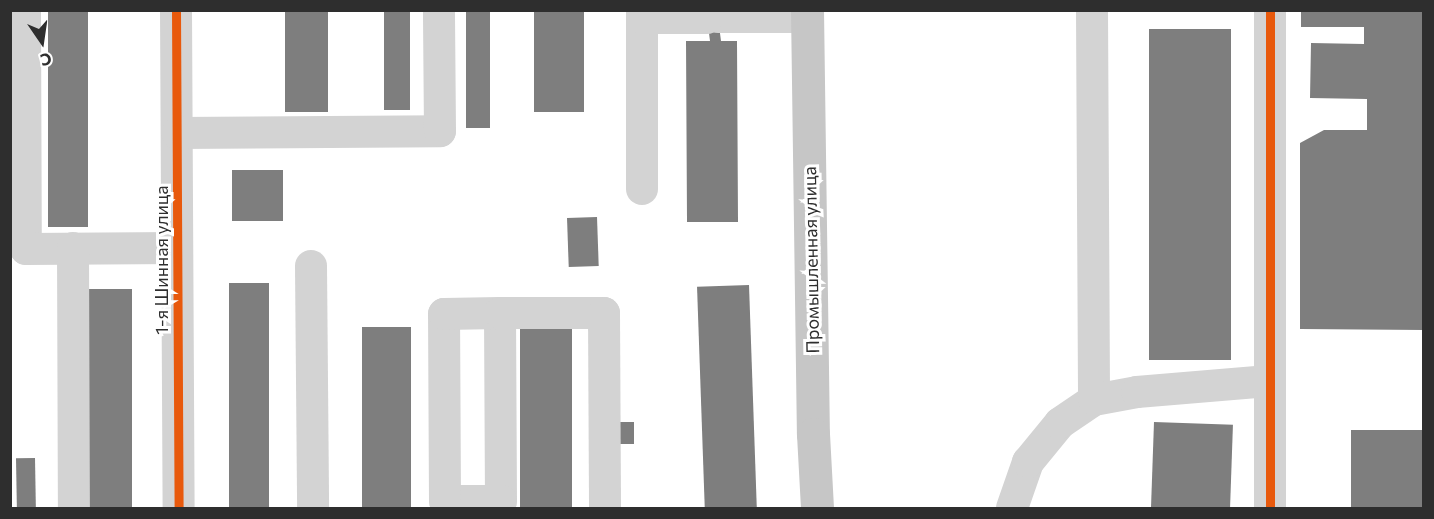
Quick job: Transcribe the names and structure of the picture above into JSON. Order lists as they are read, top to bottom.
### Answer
{
  "streets": {
    "main road": ["Промышленная улица"],
    "street": ["1-я Шинная улица"]
  },
  "north": "bottom"
}
